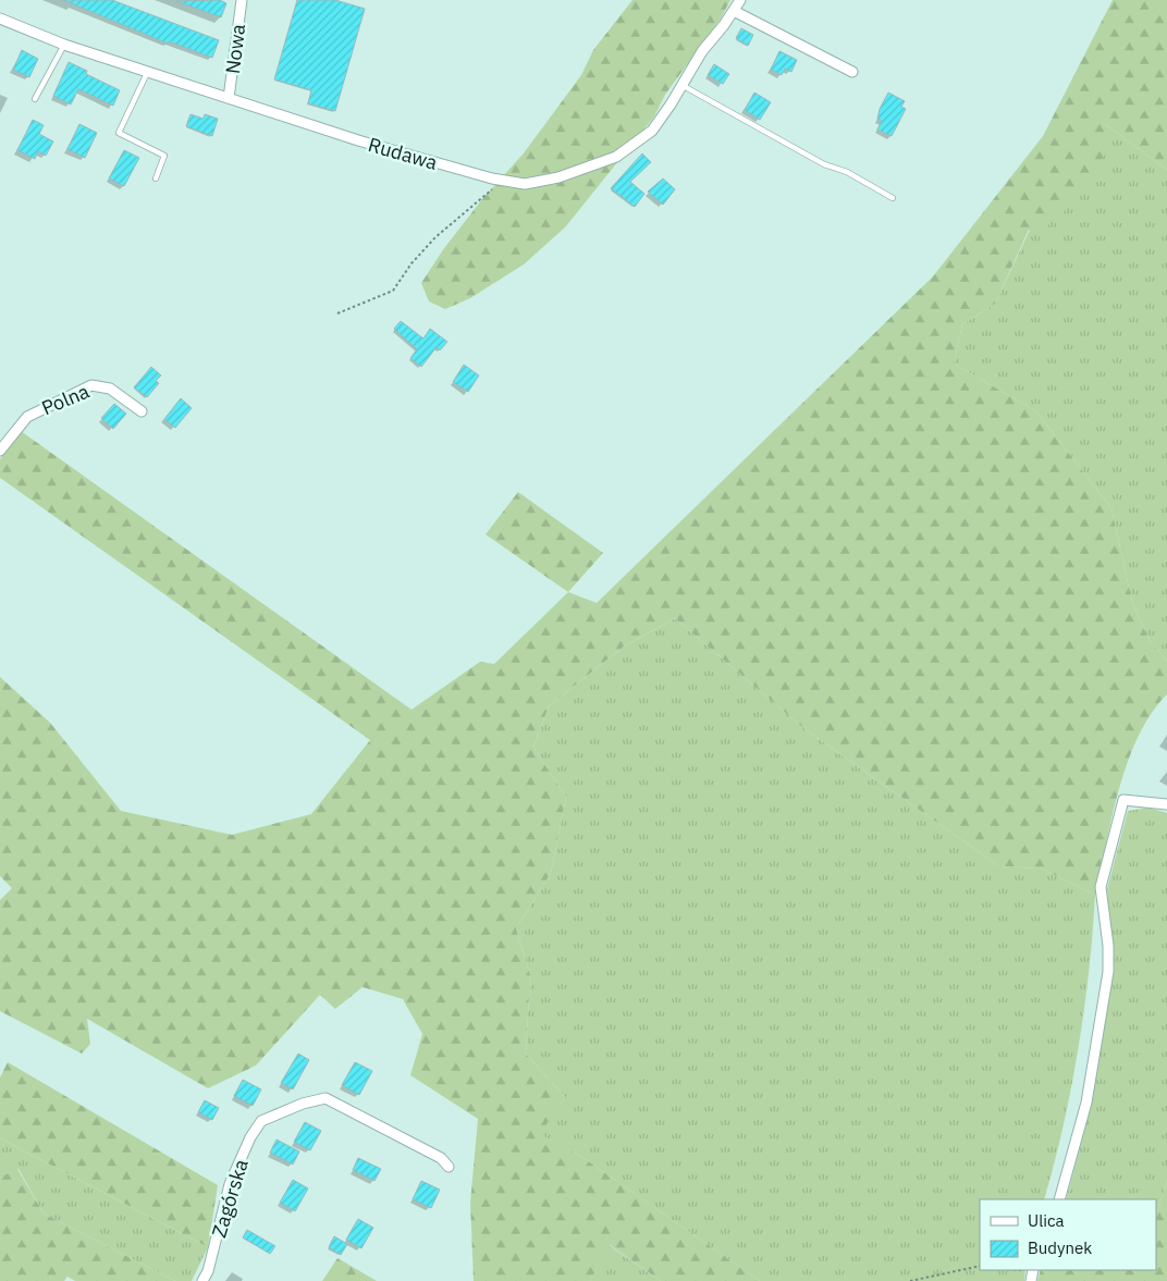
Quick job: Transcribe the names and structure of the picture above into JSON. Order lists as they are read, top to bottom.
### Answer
{
  "streets": {
    "street": [
      "Nowa",
      "Rudawa",
      "Polna",
      "Zagórska"
    ]
  },
  "crossings": [
    ["Nowa", "Rudawa"]
  ],
  "legend": ["Ulica", "Budynek"]
}
